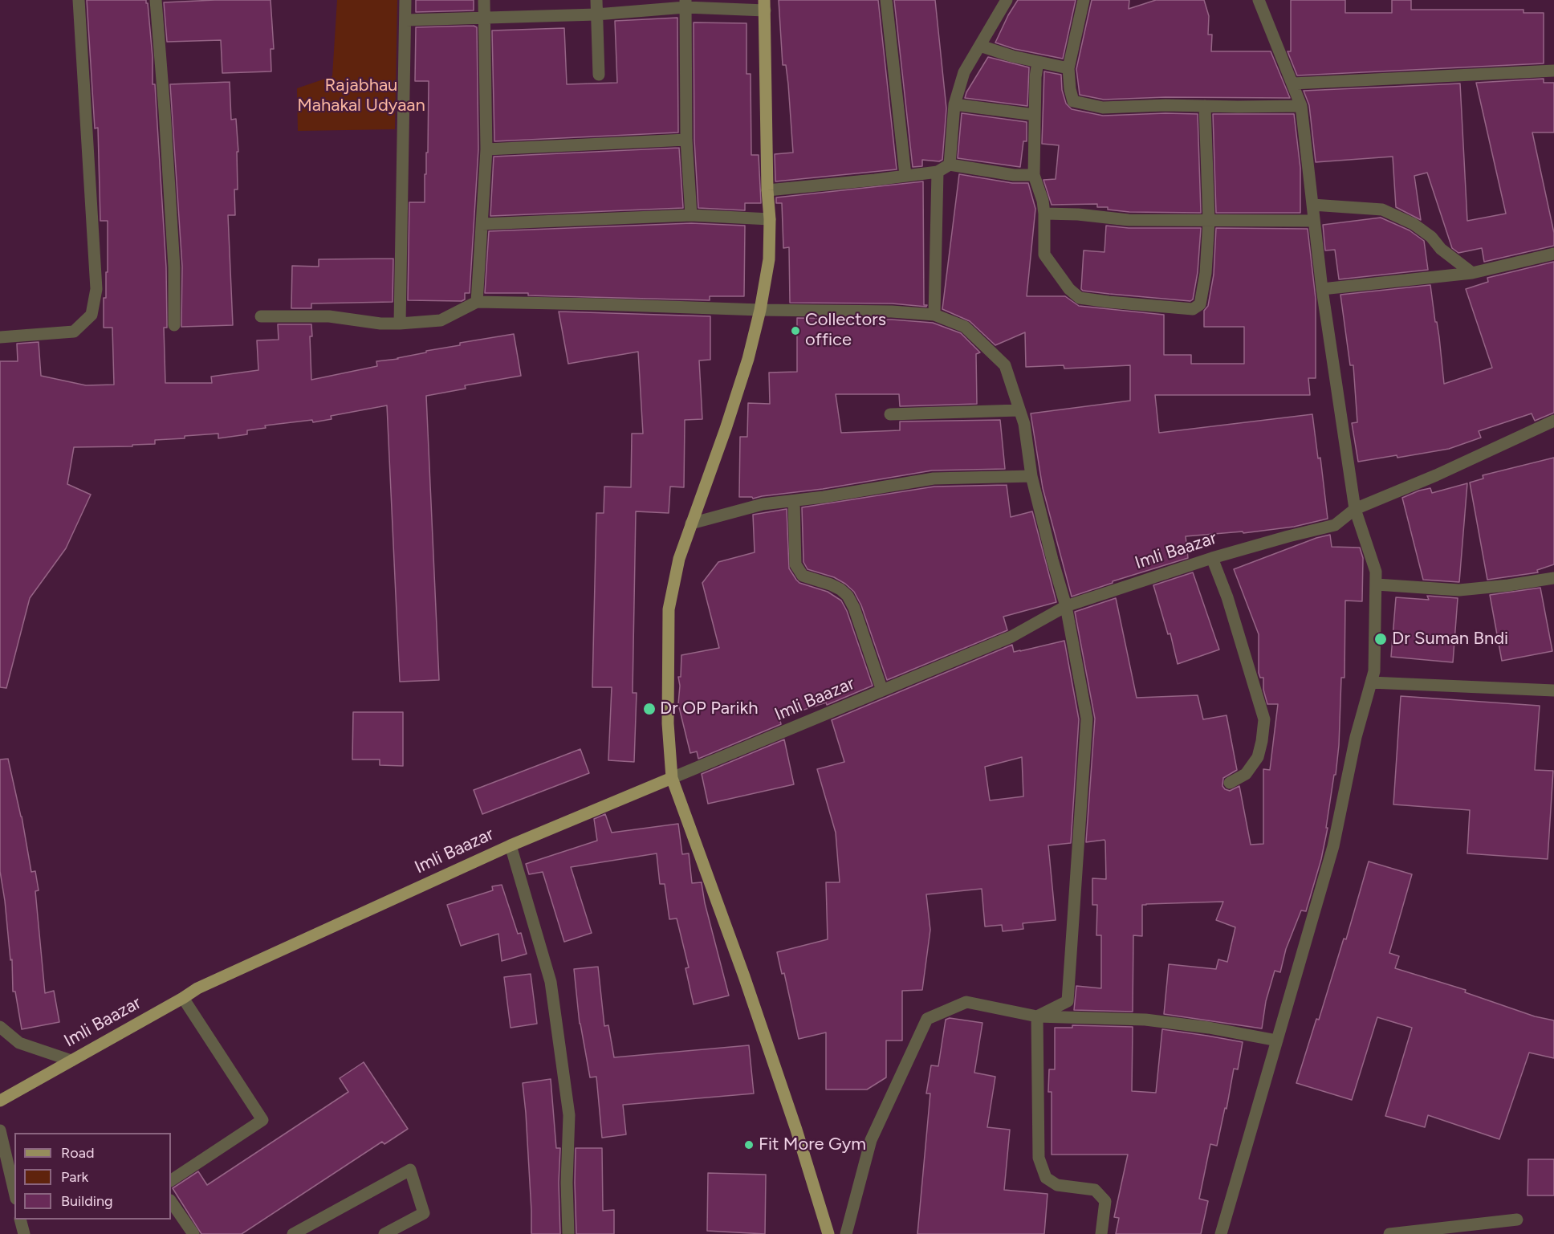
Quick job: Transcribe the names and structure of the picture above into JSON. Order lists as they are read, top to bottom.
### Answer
{
  "streets": {
    "main road": ["Imli Baazar"]
  },
  "parks": ["Rajabhau Mahakal Udyaan"],
  "places": [
    "Collectors office",
    "Dr Suman Bndi",
    "Dr OP Parikh",
    "Fit More Gym"
  ],
  "legend": ["Road", "Park", "Building"]
}
